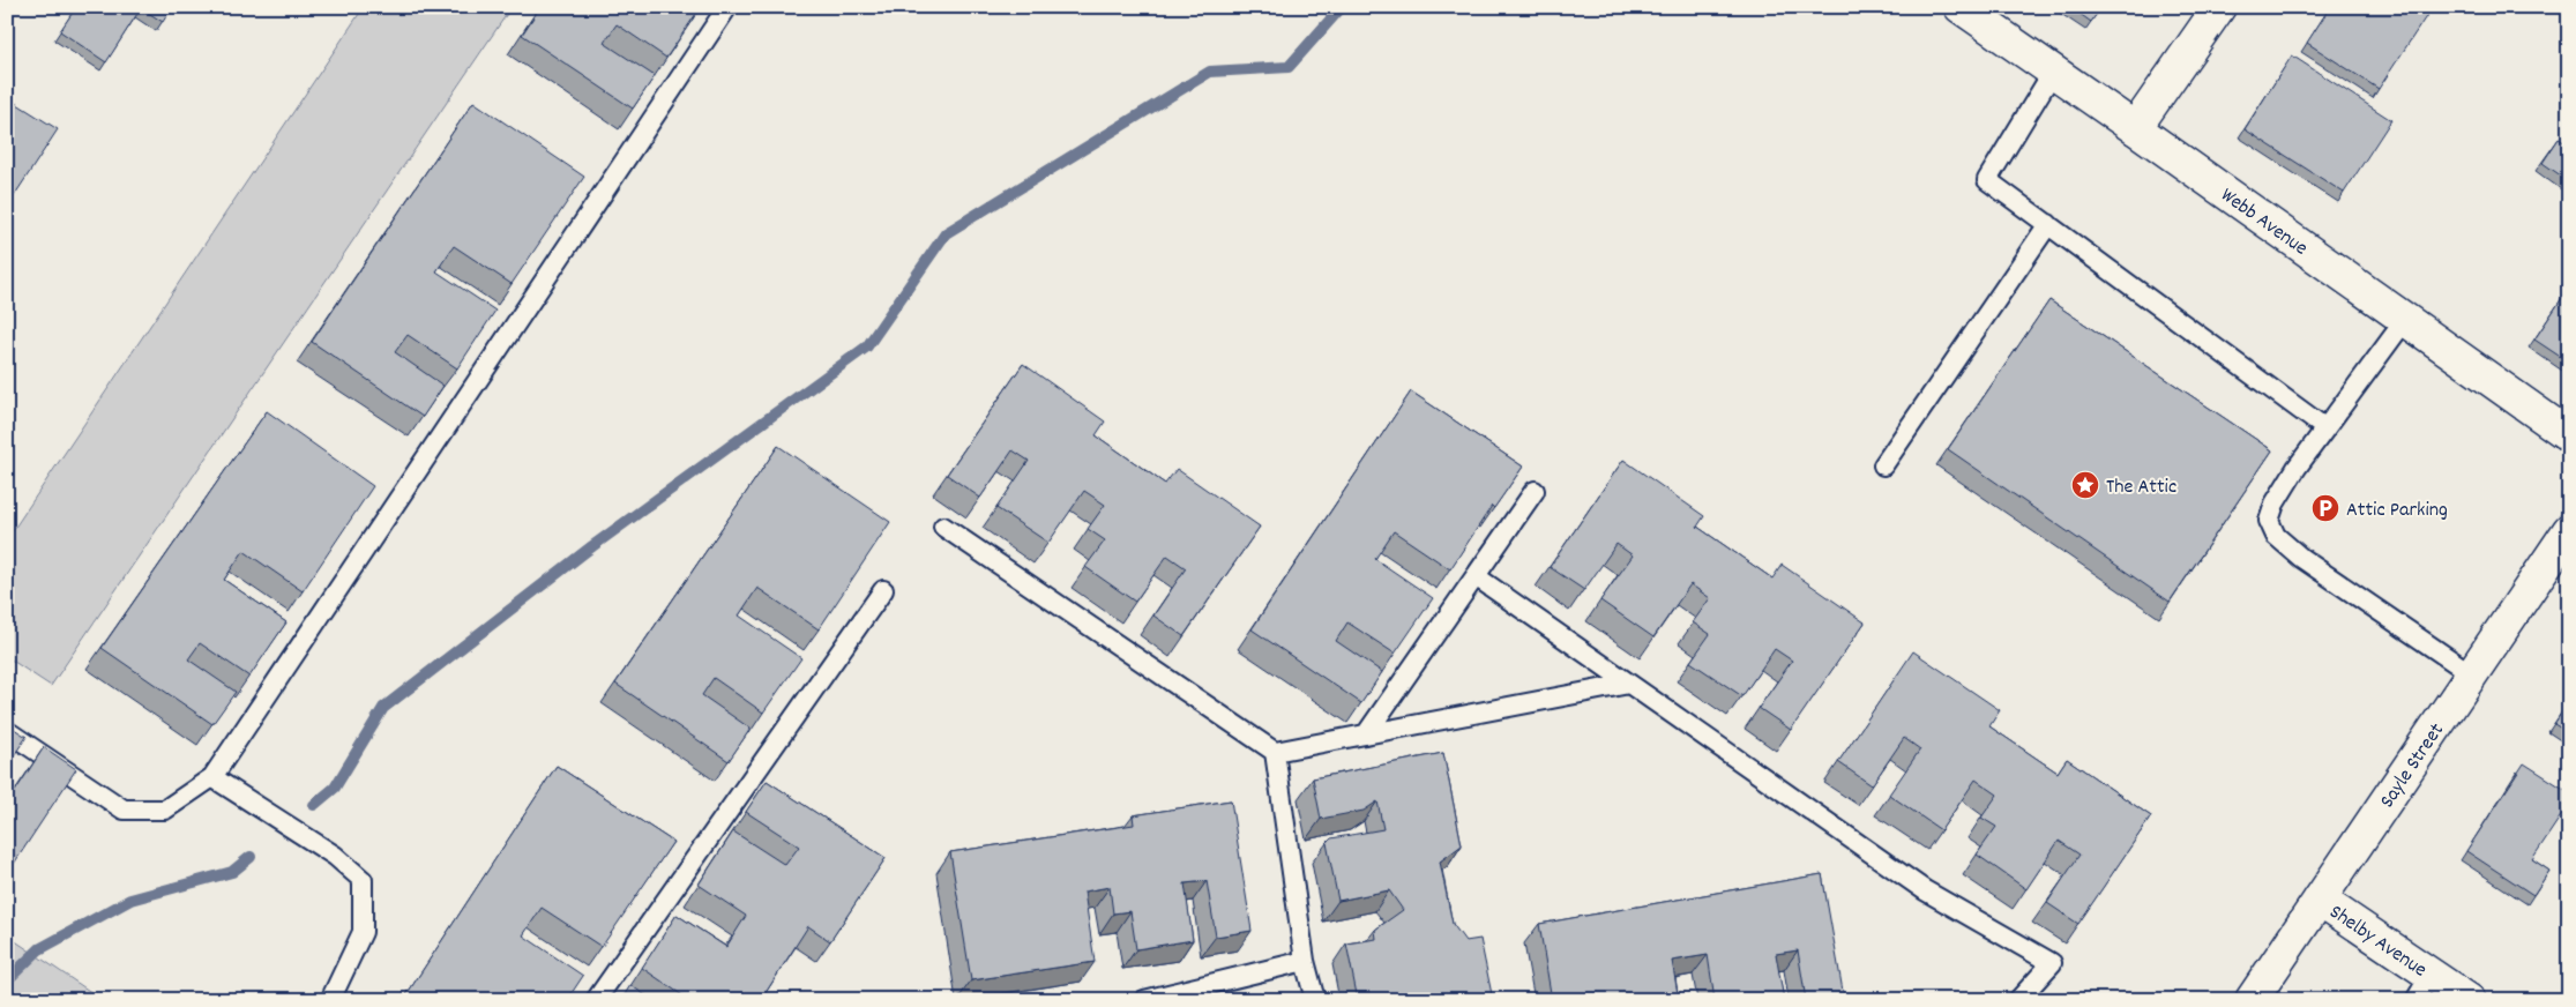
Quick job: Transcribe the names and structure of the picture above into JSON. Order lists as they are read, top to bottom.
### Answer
{
  "streets": {
    "street": ["Webb Avenue", "Sayle Street", "Shelby Avenue"]
  },
  "crossings": [
    ["Sayle Street", "Shelby Avenue"]
  ],
  "places": {
    "place": ["The Attic"],
    "parking": ["Attic Parking"]
  }
}
